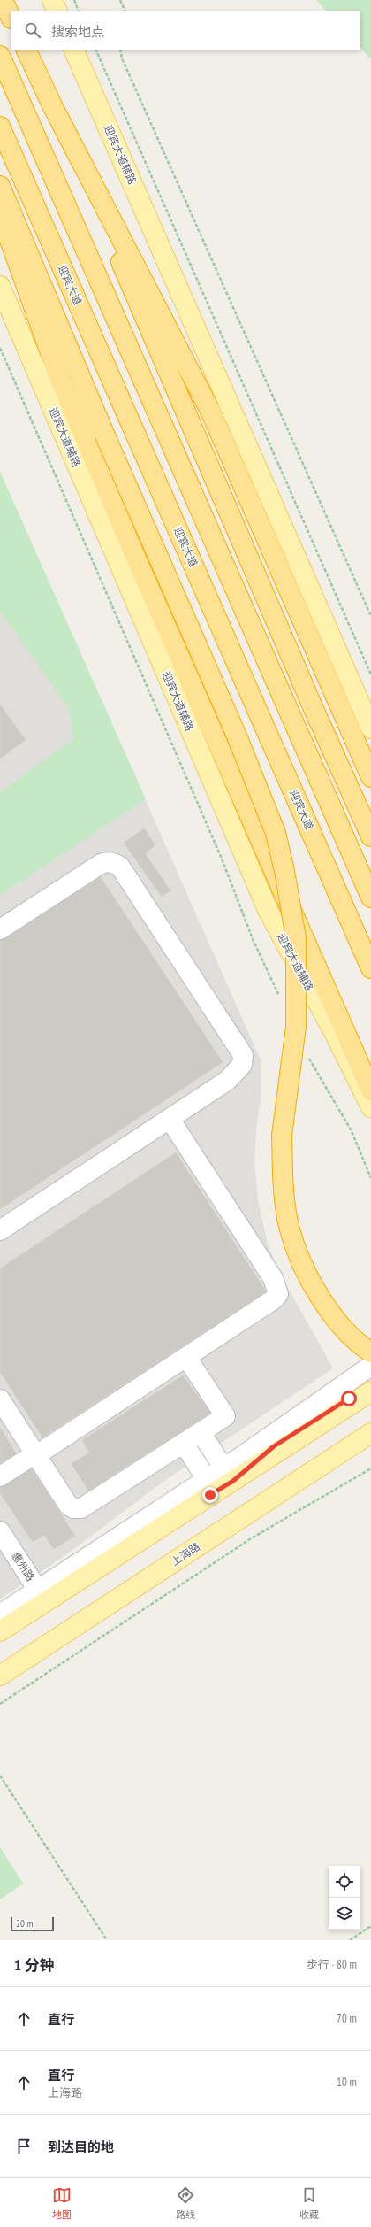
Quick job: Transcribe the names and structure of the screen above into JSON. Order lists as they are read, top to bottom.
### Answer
{
  "streets": {
    "highway": ["迎宾大道"],
    "main road": ["迎宾大道辅路", "上海路"],
    "street": ["惠州路"]
  },
  "scale_bar": "20 m",
  "page": {
    "search": "搜索地点",
    "scale": "20 m",
    "heading": ["1 分钟", "步行 · 80 m"],
    "list": [
      ["直行", "70 m"],
      ["直行", "上海路", "10 m"],
      "到达目的地"
    ],
    "nav": ["地图", "路线", "收藏"]
  }
}
